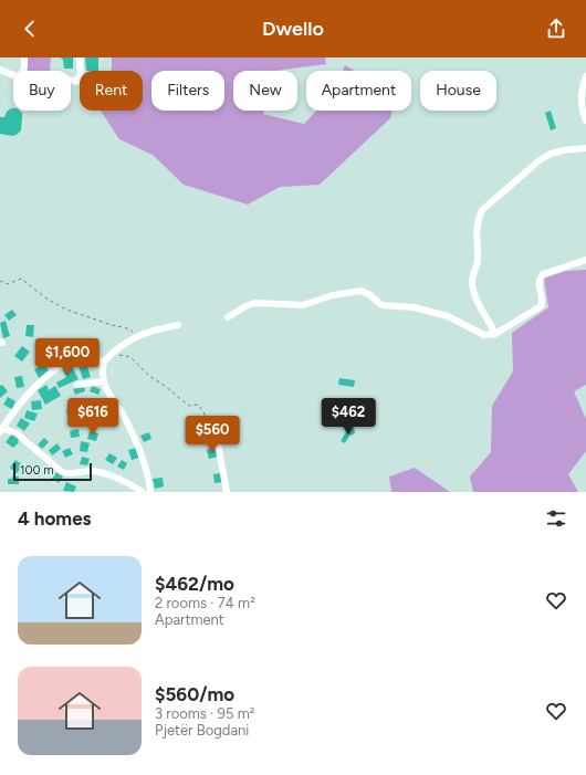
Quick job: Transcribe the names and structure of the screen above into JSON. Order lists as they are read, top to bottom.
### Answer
{
  "scale_bar": "100 m",
  "page": {
    "header": "Dwello",
    "chip": [
      "Buy",
      "Rent",
      "Filters",
      "New",
      "Apartment",
      "House"
    ],
    "price": [
      "$1,600",
      "$616",
      "$462",
      "$560"
    ],
    "scale": "100 m",
    "heading": "4 homes",
    "list": [
      {
        "name": "$462/mo",
        "note": "2 rooms · 74 m² · Apartment"
      },
      {
        "name": "$560/mo",
        "note": "3 rooms · 95 m² · Pjetër Bogdani"
      }
    ]
  }
}
